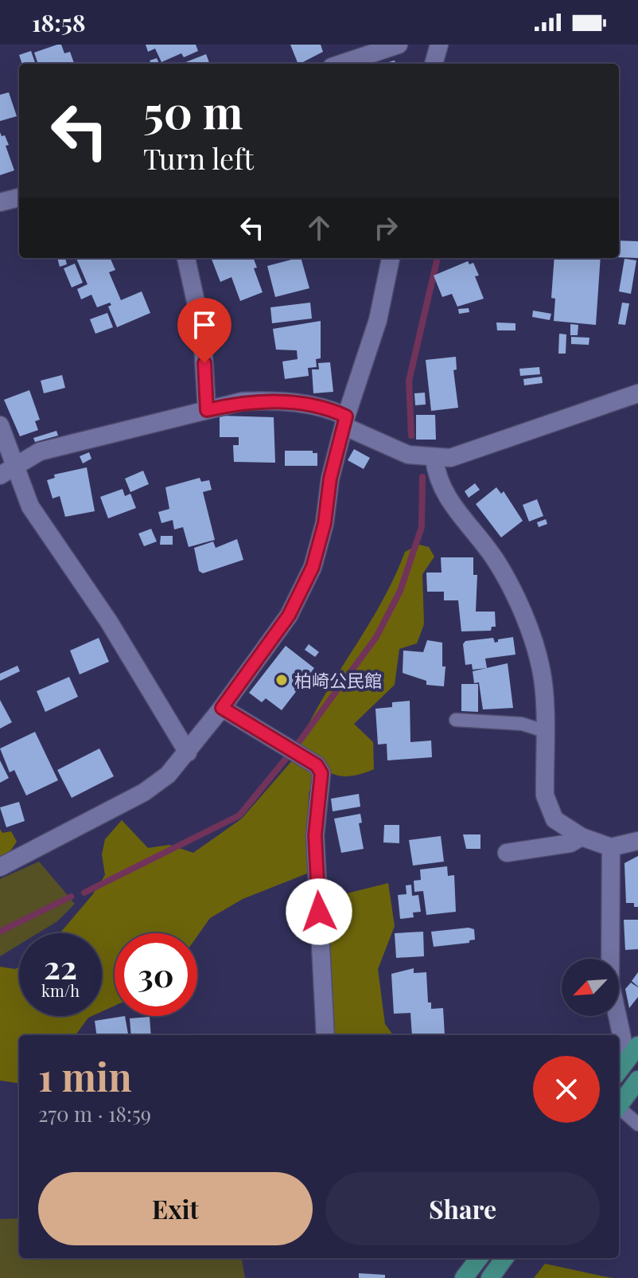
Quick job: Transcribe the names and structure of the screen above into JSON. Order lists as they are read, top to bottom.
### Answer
{
  "places": ["柏崎公民館"],
  "north": "bottom left",
  "page": {
    "status": "18:58",
    "turn": ["50 m", "Turn left"],
    "speed": "22 km/h",
    "limit": "30",
    "heading": ["1 min", "270 m · 18:59"],
    "buttons": ["Exit", "Share"]
  }
}
